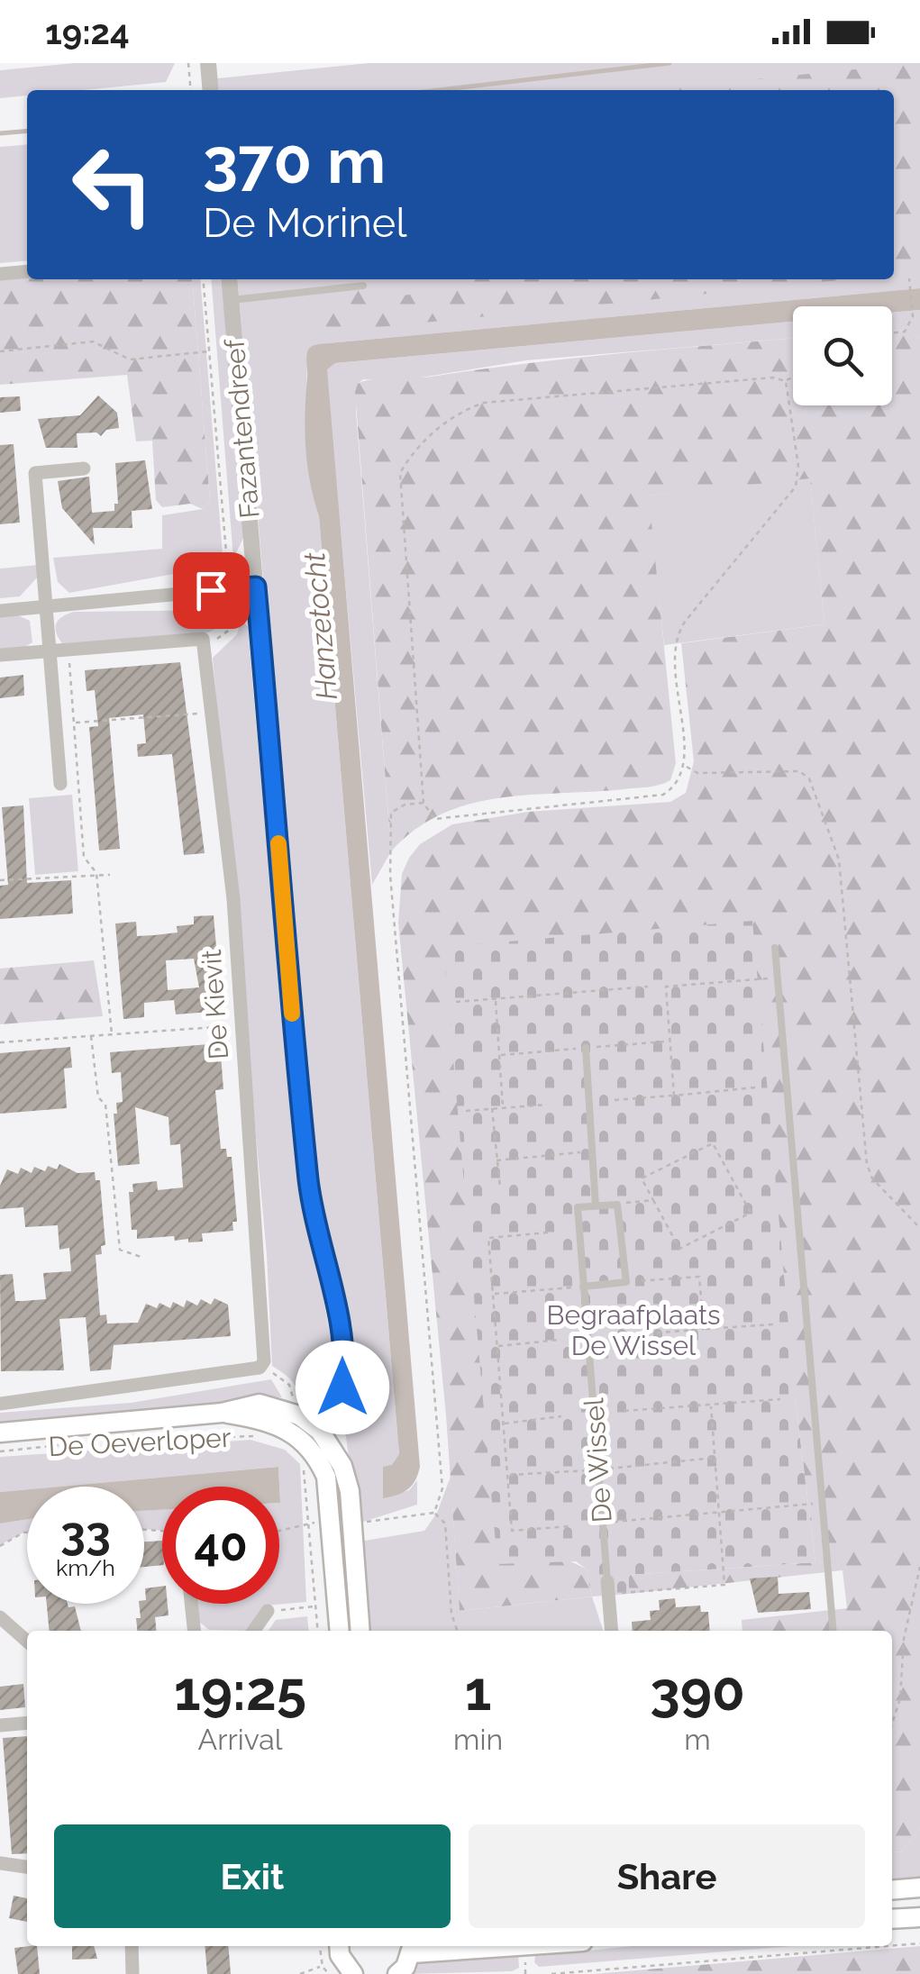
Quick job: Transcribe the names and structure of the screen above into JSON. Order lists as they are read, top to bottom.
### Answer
{
  "streets": {
    "main road": ["De Oeverloper"],
    "street": ["Fazantendreef", "De Kievit", "De Wissel"]
  },
  "crossings": [
    ["Fazantendreef", "De Kievit"],
    ["Fazantendreef", "De Oeverloper"],
    ["De Kievit", "De Oeverloper"]
  ],
  "water": ["Hanzetocht"],
  "parks": ["Begraafplaats De Wissel"],
  "page": {
    "status": "19:24",
    "turn": ["370 m", "De Morinel"],
    "speed": "33 km/h",
    "limit": "40",
    "eta": [
      "19:25",
      "Arrival",
      "1",
      "min",
      "390",
      "m"
    ],
    "buttons": ["Exit", "Share"]
  }
}
